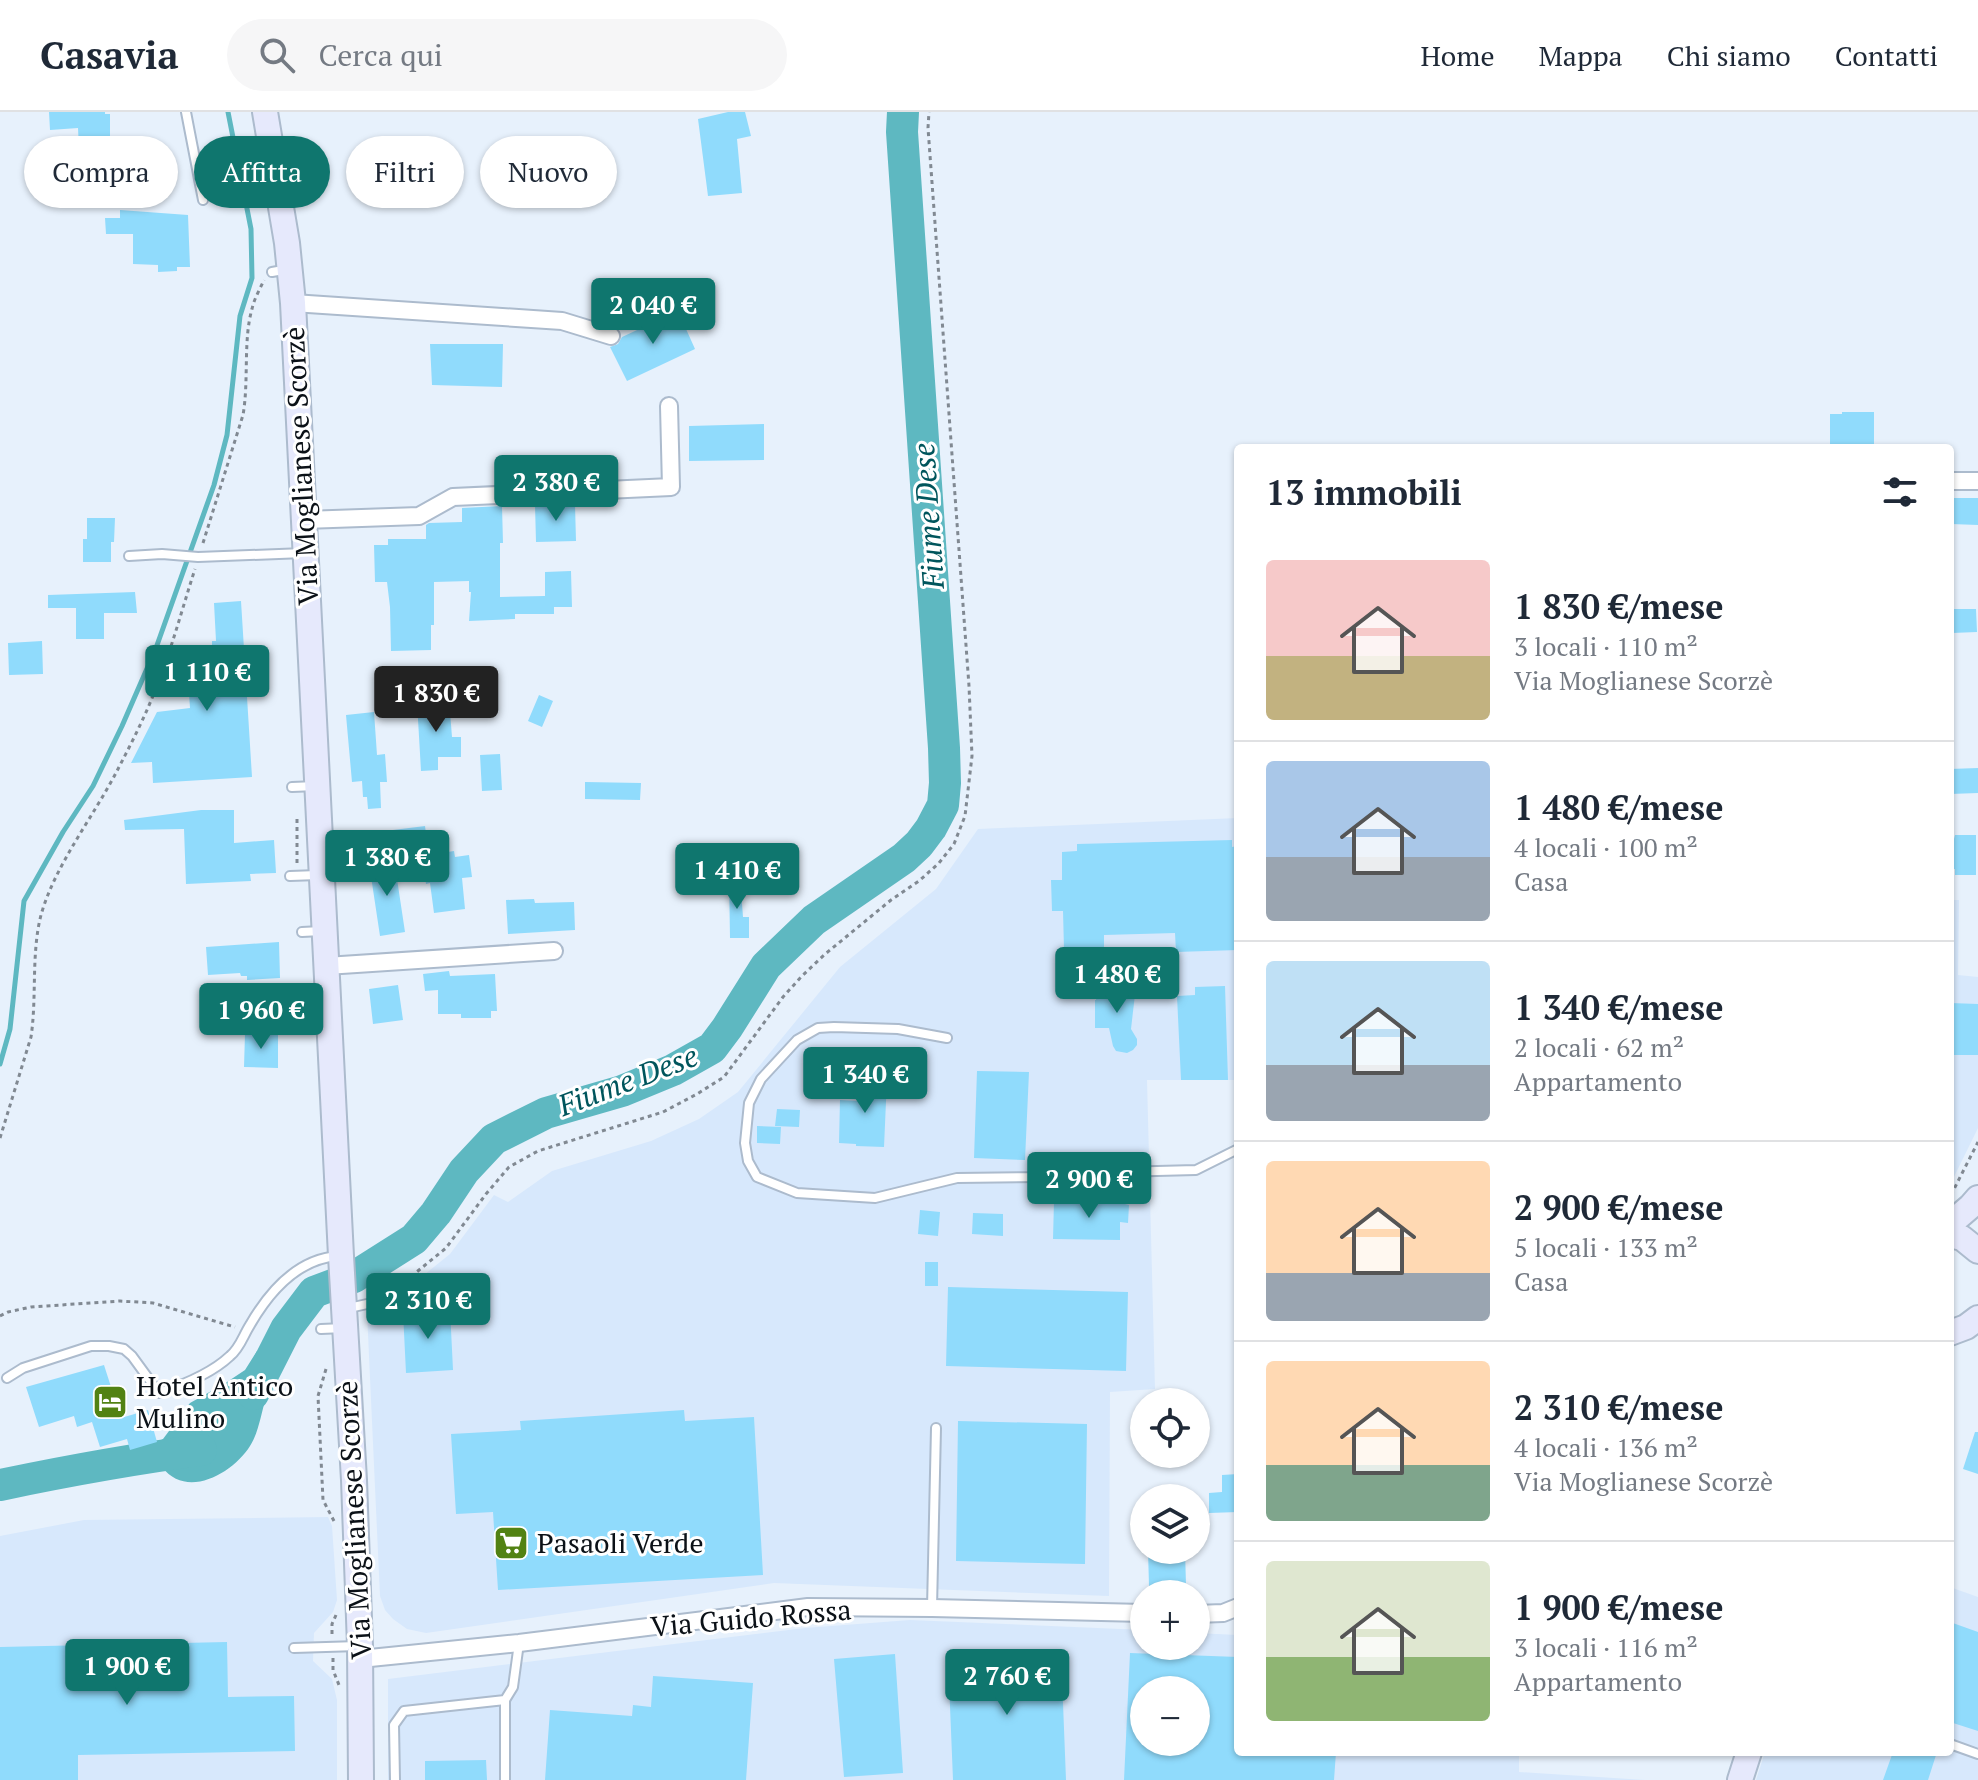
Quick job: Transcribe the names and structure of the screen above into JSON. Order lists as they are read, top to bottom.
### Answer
{
  "streets": {
    "main road": ["Via Moglianese Scorzè"],
    "street": ["Via Guido Rossa"]
  },
  "crossings": [
    ["Via Moglianese Scorzè", "Via Guido Rossa"]
  ],
  "water": ["Fiume Dese"],
  "places": {
    "hotel": ["Hotel Antico Mulino"],
    "supermarket": ["Pasaoli Verde"]
  },
  "page": {
    "header": "Casavia",
    "search": "Cerca qui",
    "nav": [
      "Home",
      "Mappa",
      "Chi siamo",
      "Contatti"
    ],
    "chip": [
      "Compra",
      "Affitta",
      "Filtri",
      "Nuovo"
    ],
    "price": [
      "2 040 €",
      "2 380 €",
      "1 110 €",
      "1 830 €",
      "1 380 €",
      "1 410 €",
      "1 480 €",
      "1 960 €",
      "1 340 €",
      "2 900 €",
      "2 310 €",
      "1 900 €",
      "2 760 €"
    ],
    "heading": "13 immobili",
    "list": [
      {
        "name": "1 830 €/mese",
        "note": "3 locali · 110 m² · Via Moglianese Scorzè"
      },
      {
        "name": "1 480 €/mese",
        "note": "4 locali · 100 m² · Casa"
      },
      {
        "name": "1 340 €/mese",
        "note": "2 locali · 62 m² · Appartamento"
      },
      {
        "name": "2 900 €/mese",
        "note": "5 locali · 133 m² · Casa"
      },
      {
        "name": "2 310 €/mese",
        "note": "4 locali · 136 m² · Via Moglianese Scorzè"
      },
      {
        "name": "1 900 €/mese",
        "note": "3 locali · 116 m² · Appartamento"
      }
    ],
    "map_buttons": ["+", "−"]
  }
}
